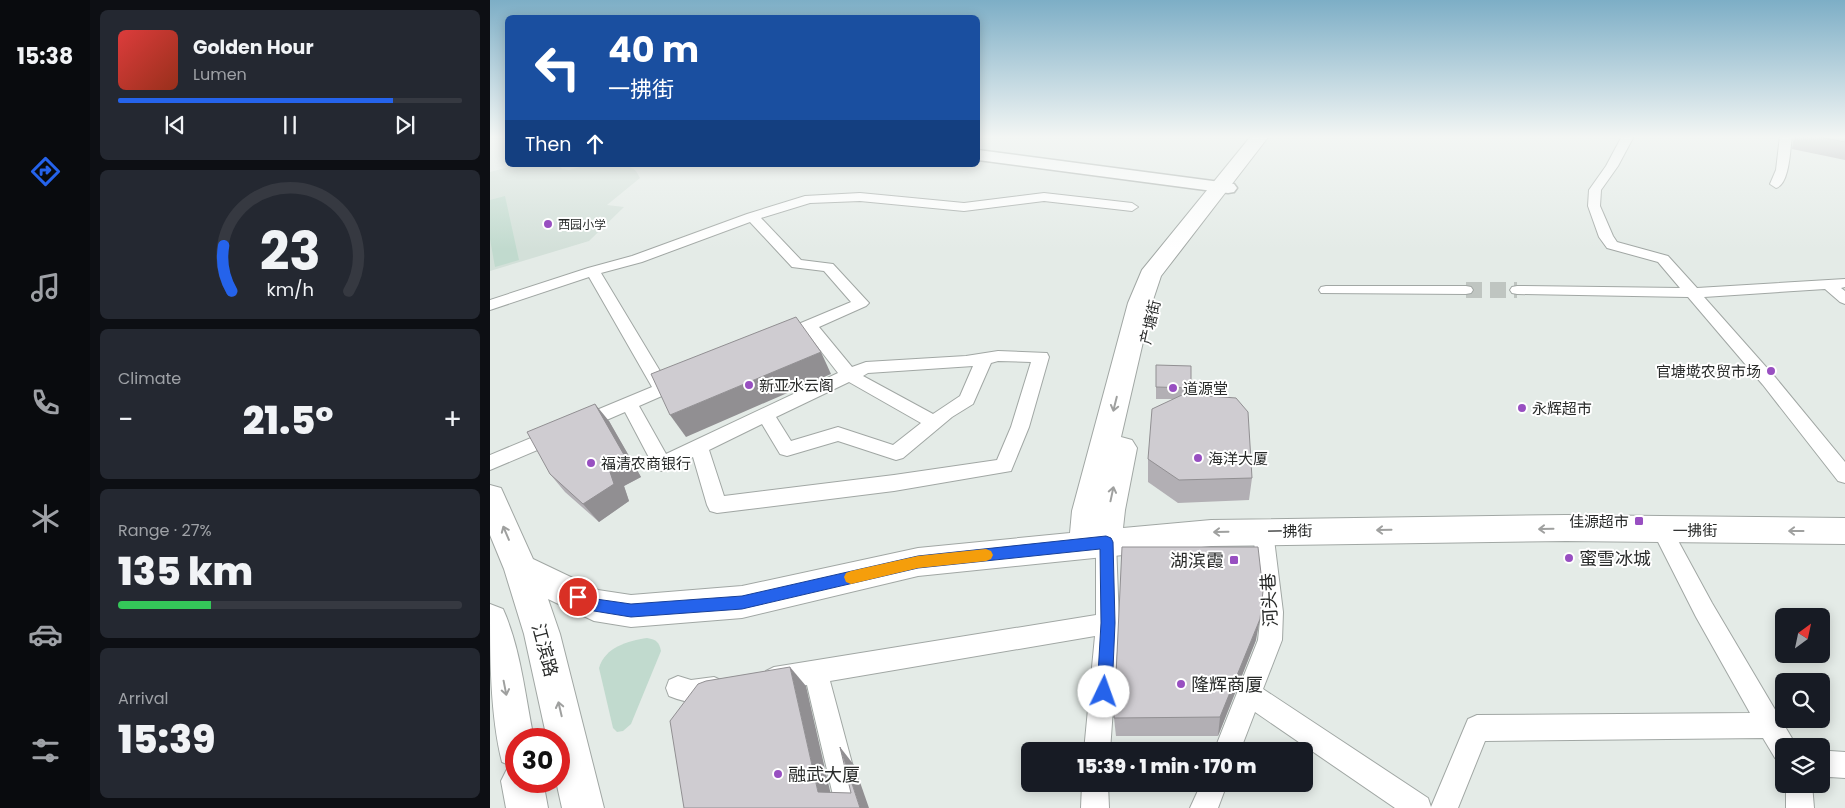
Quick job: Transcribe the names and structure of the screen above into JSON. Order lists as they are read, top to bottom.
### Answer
{
  "streets": {
    "main road": ["产塘街", "一拂街", "江滨路"],
    "street": ["河头巷"]
  },
  "crossings": [
    ["产塘街", "一拂街"],
    ["一拂街", "河头巷"],
    ["一拂街", "江滨路"]
  ],
  "one_way": ["一拂街"],
  "places": {
    "other": [
      "西园小学",
      "官塘墘农贸市场",
      "新亚水云阁",
      "道源堂",
      "永辉超市",
      "海洋大厦",
      "福清农商银行",
      "蜜雪冰城",
      "隆辉商厦",
      "融武大厦"
    ],
    "transit": ["佳源超市", "湖滨霞"]
  },
  "north": "top right",
  "page": {
    "tabs": "15:38",
    "turn": ["40 m", "一拂街"],
    "song": ["Golden Hour", "Lumen"],
    "then": "Then",
    "tile": [
      "Climate",
      ["Range · 27%", "135 km"],
      ["Arrival", "15:39"]
    ],
    "heat": ["−", "21.5°", "+"],
    "limit": "30",
    "trip": "15:39 · 1 min · 170 m",
    "gauge": ["23", "km/h"]
  }
}
